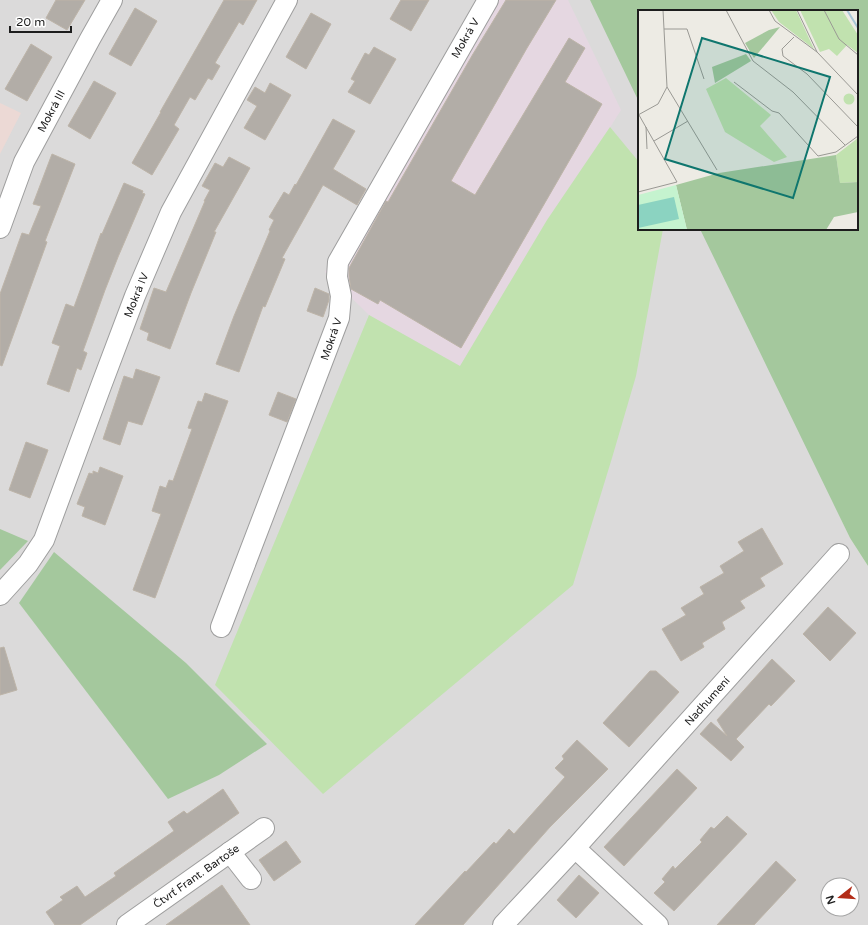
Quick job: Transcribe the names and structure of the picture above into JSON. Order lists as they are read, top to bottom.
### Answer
{
  "streets": {
    "street": [
      "Mokrá V",
      "Mokrá III",
      "Mokrá IV",
      "Nadhumení",
      "Čtvrť Frant. Bartoše"
    ]
  },
  "scale_bar": "20 m",
  "north": "left"
}
